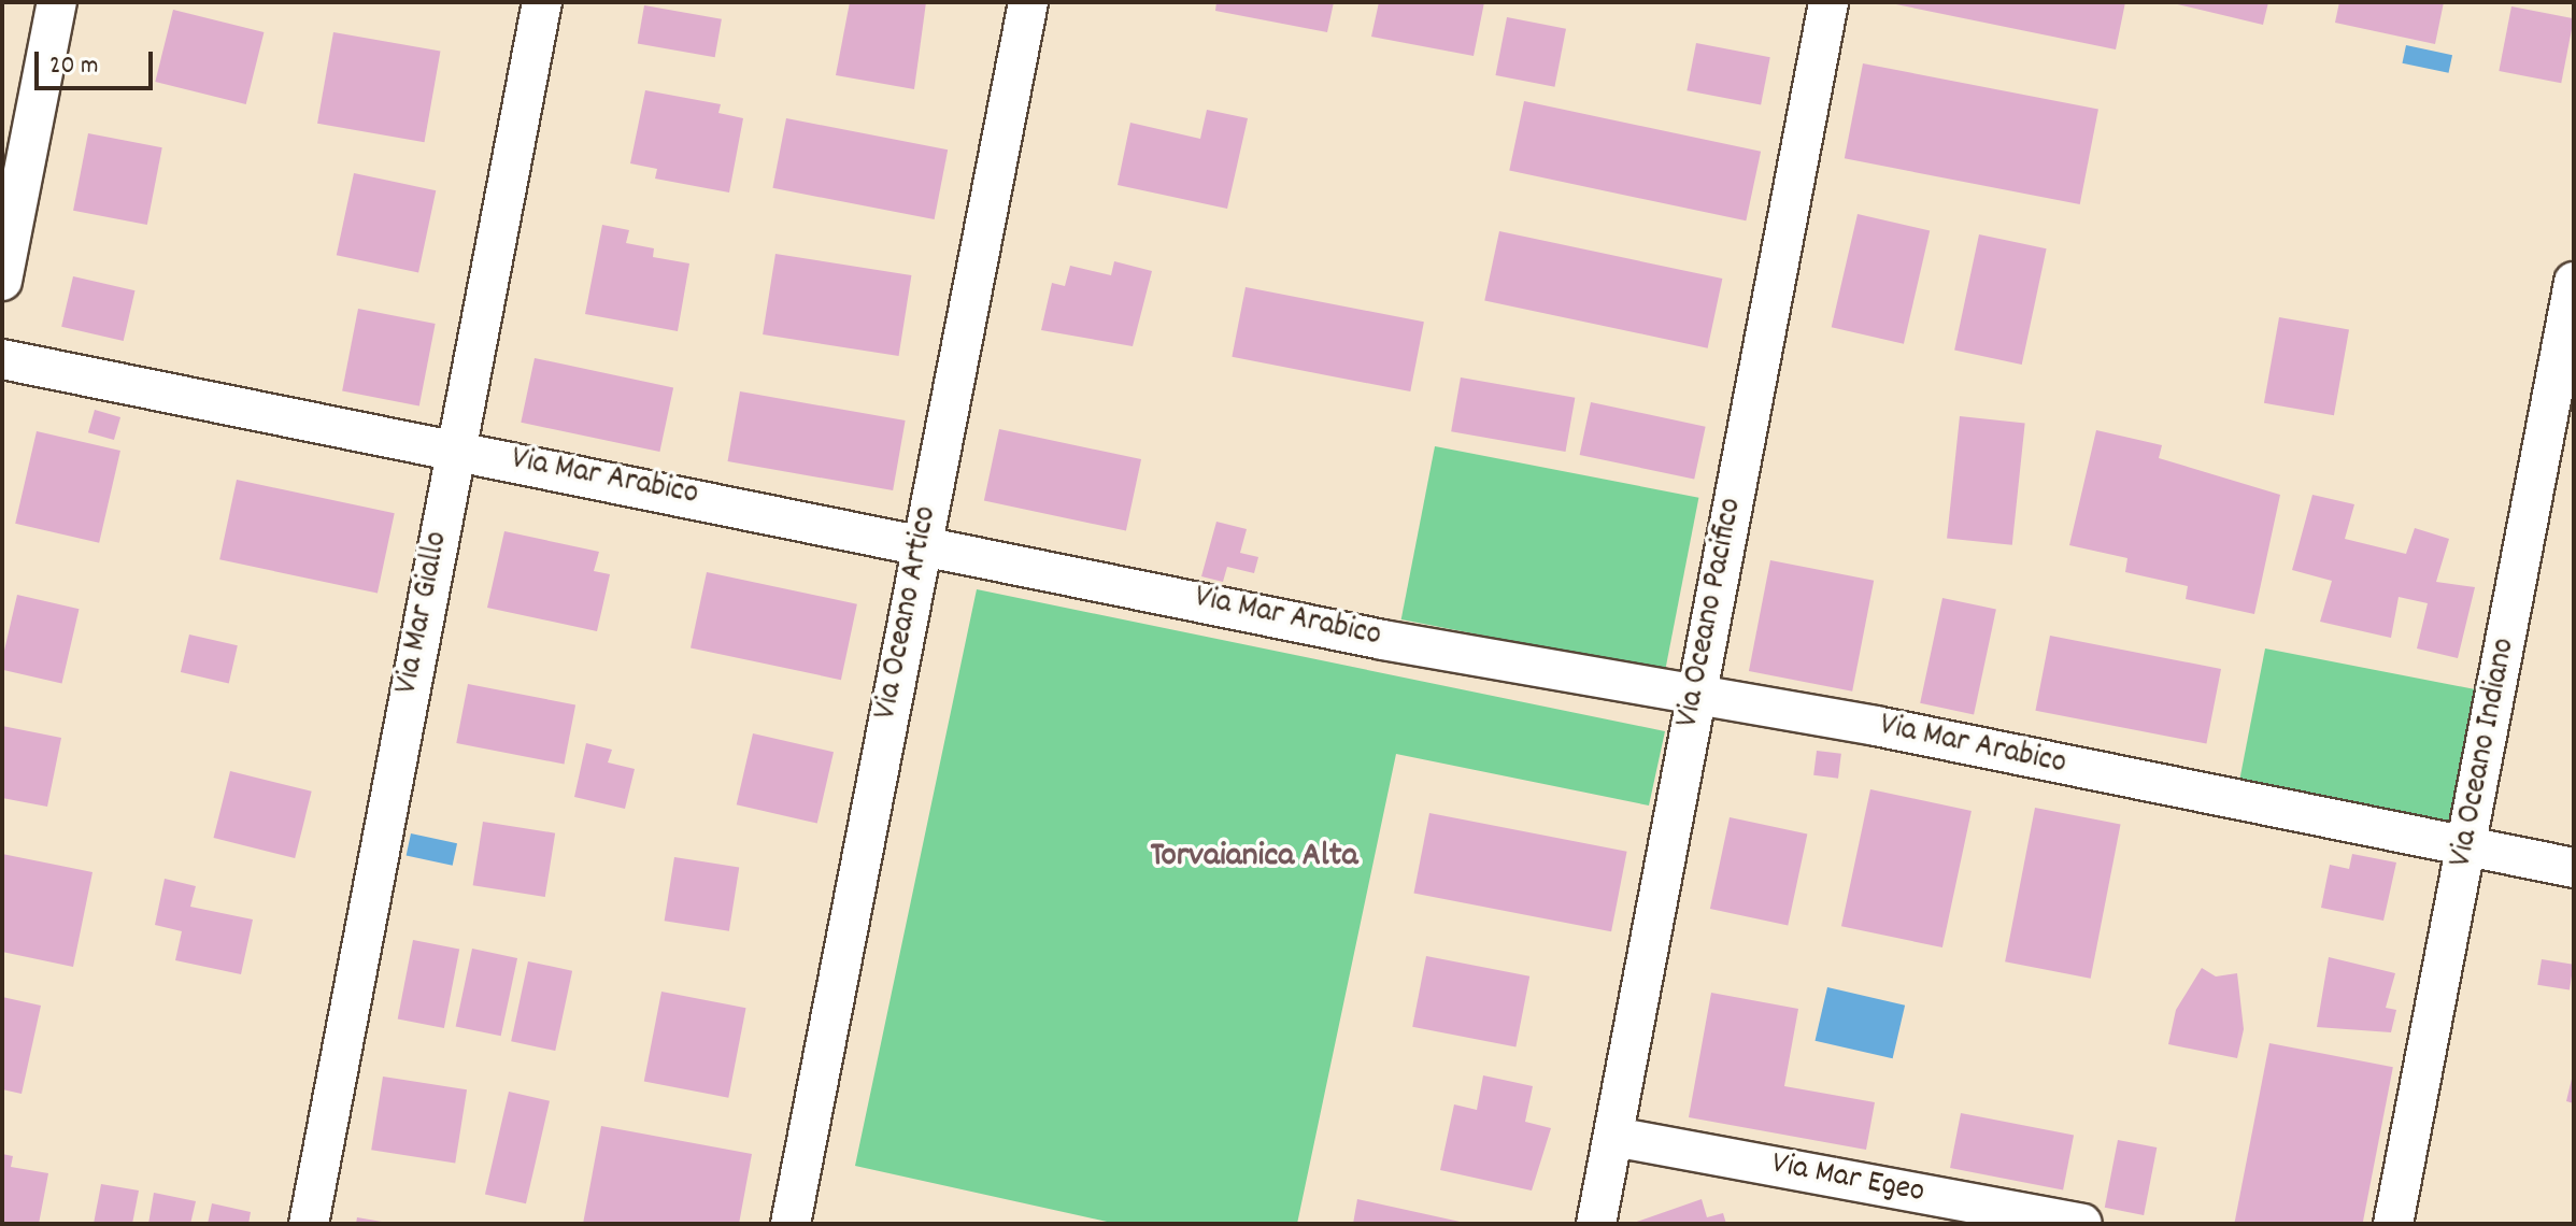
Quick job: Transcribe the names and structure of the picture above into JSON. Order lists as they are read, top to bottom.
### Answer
{
  "streets": {
    "street": [
      "Via Mar Arabico",
      "Via Mar Giallo",
      "Via Oceano Artico",
      "Via Oceano Pacifico",
      "Via Oceano Indiano",
      "Via Mar Egeo"
    ]
  },
  "crossings": [
    ["Via Mar Arabico", "Via Mar Giallo"],
    ["Via Mar Arabico", "Via Oceano Artico"],
    ["Via Mar Arabico", "Via Oceano Pacifico"],
    ["Via Mar Arabico", "Via Oceano Indiano"],
    ["Via Oceano Pacifico", "Via Mar Egeo"]
  ],
  "districts": ["Torvaianica Alta"],
  "scale_bar": "20 m"
}
